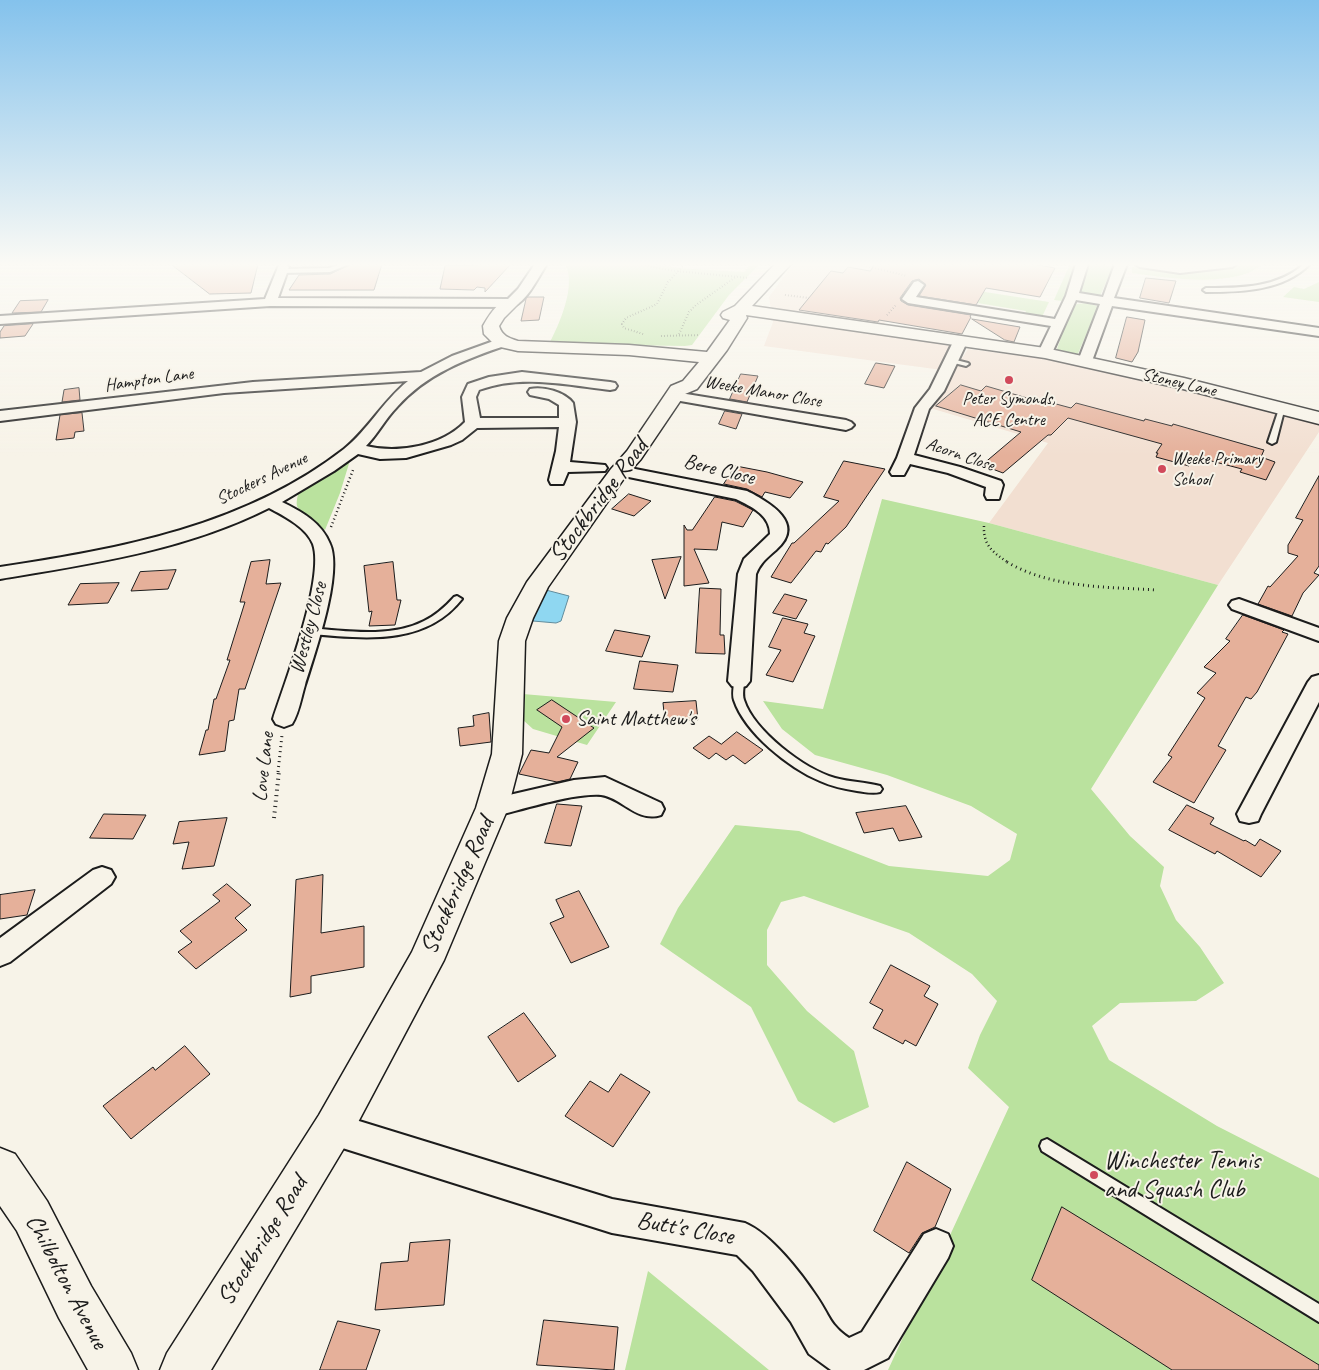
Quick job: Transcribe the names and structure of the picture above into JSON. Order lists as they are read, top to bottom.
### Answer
{
  "streets": {
    "main road": ["Stoney Lane", "Stockbridge Road", "Chilbolton Avenue"],
    "street": [
      "Hampton Lane",
      "Weeke Manor Close",
      "Acorn Close",
      "Bere Close",
      "Stockers Avenue",
      "Westley Close",
      "Butt's Close"
    ],
    "path": ["Love Lane"]
  },
  "crossings": [
    ["Hampton Lane", "Stockers Avenue"],
    ["Stoney Lane", "Acorn Close"],
    ["Weeke Manor Close", "Stockbridge Road"],
    ["Bere Close", "Stockbridge Road"],
    ["Stockbridge Road", "Butt's Close"],
    ["Westley Close", "Love Lane"]
  ],
  "places": [
    "Peter Symonds, ACE Centre",
    "Weeke Primary School",
    "Saint Matthew's",
    "Winchester Tennis and Squash Club"
  ]
}
